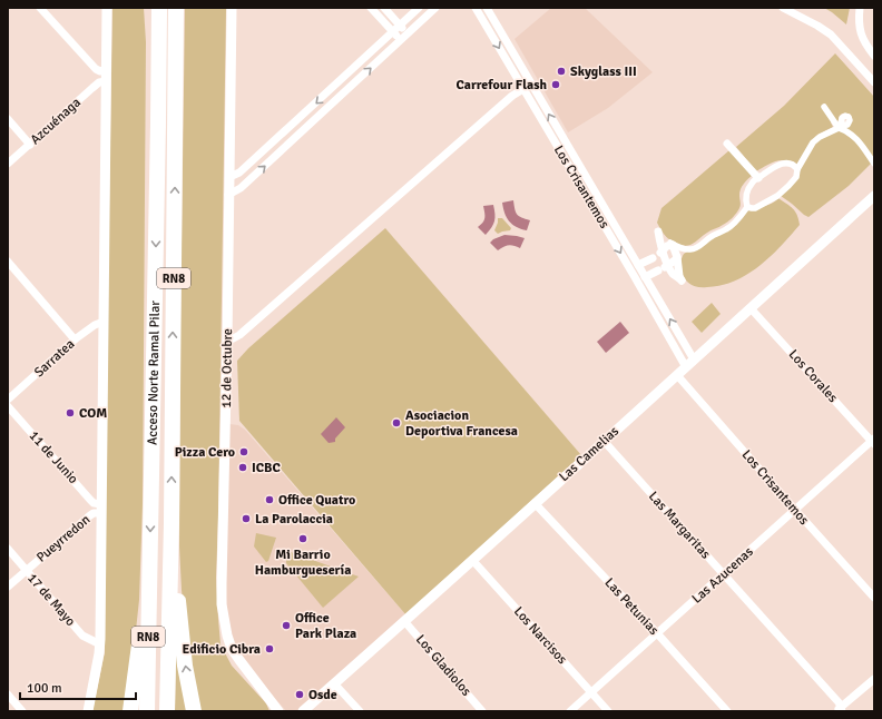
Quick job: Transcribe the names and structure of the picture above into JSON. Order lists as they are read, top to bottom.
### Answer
{
  "streets": {
    "highway": ["RN8", "Acceso Norte Ramal Pilar"],
    "street": [
      "Azcuénaga",
      "Los Crisantemos",
      "Sarratea",
      "12 de Octubre",
      "Los Corales",
      "Las Camelias",
      "11 de Junio",
      "Las Margaritas",
      "Pueyrredon",
      "Las Azucenas",
      "17 de Mayo",
      "Las Petunias",
      "Los Narcisos",
      "Los Gladiolos"
    ]
  },
  "crossings": [
    ["Los Crisantemos", "Las Camelias"],
    ["Los Crisantemos", "Las Azucenas"],
    ["Los Corales", "Las Camelias"],
    ["Los Corales", "Las Azucenas"],
    ["Las Camelias", "Las Margaritas"],
    ["Las Camelias", "Las Petunias"],
    ["Las Camelias", "Los Narcisos"],
    ["Las Camelias", "Los Gladiolos"],
    ["11 de Junio", "Pueyrredon"],
    ["Las Margaritas", "Las Azucenas"],
    ["Pueyrredon", "17 de Mayo"],
    ["Las Azucenas", "Las Petunias"],
    ["Las Azucenas", "Los Narcisos"]
  ],
  "places": [
    "Skyglass III",
    "Carrefour Flash",
    "COM",
    "Asociacion Deportiva Francesa",
    "Pizza Cero",
    "ICBC",
    "Office Quatro",
    "La Parolaccia",
    "Mi Barrio Hamburguesería",
    "Office Park Plaza",
    "Edificio Cibra",
    "Osde"
  ],
  "scale_bar": "100 m"
}
